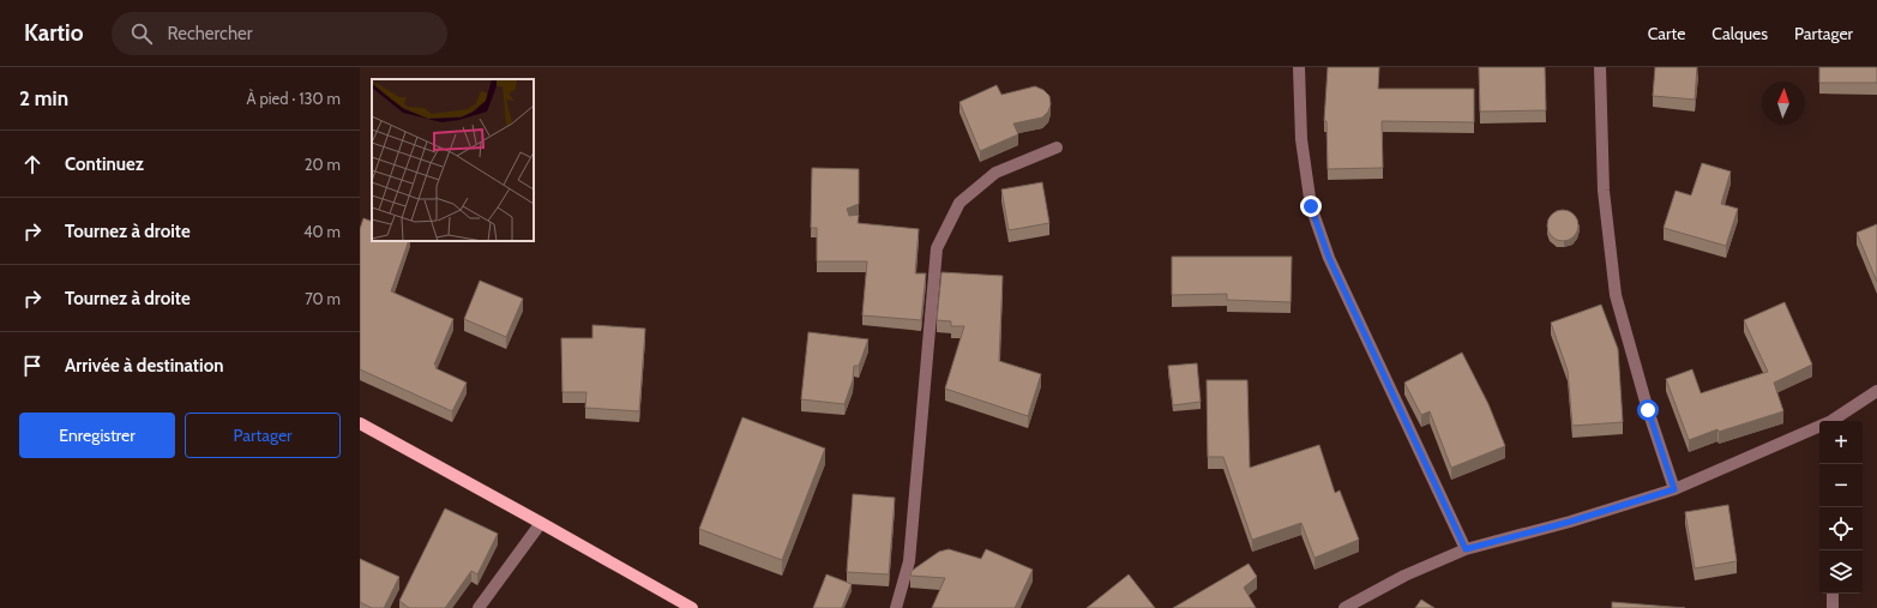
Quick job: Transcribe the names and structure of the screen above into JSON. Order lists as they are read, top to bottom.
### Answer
{
  "north": "top",
  "page": {
    "header": "Kartio",
    "search": "Rechercher",
    "nav": ["Carte", "Calques", "Partager"],
    "heading": ["2 min", "À pied · 130 m"],
    "list": [
      ["Continuez", "20 m"],
      ["Tournez à droite", "40 m"],
      ["Tournez à droite", "70 m"],
      "Arrivée à destination"
    ],
    "buttons": ["Enregistrer", "Partager"],
    "map_buttons": ["+", "−"]
  }
}
